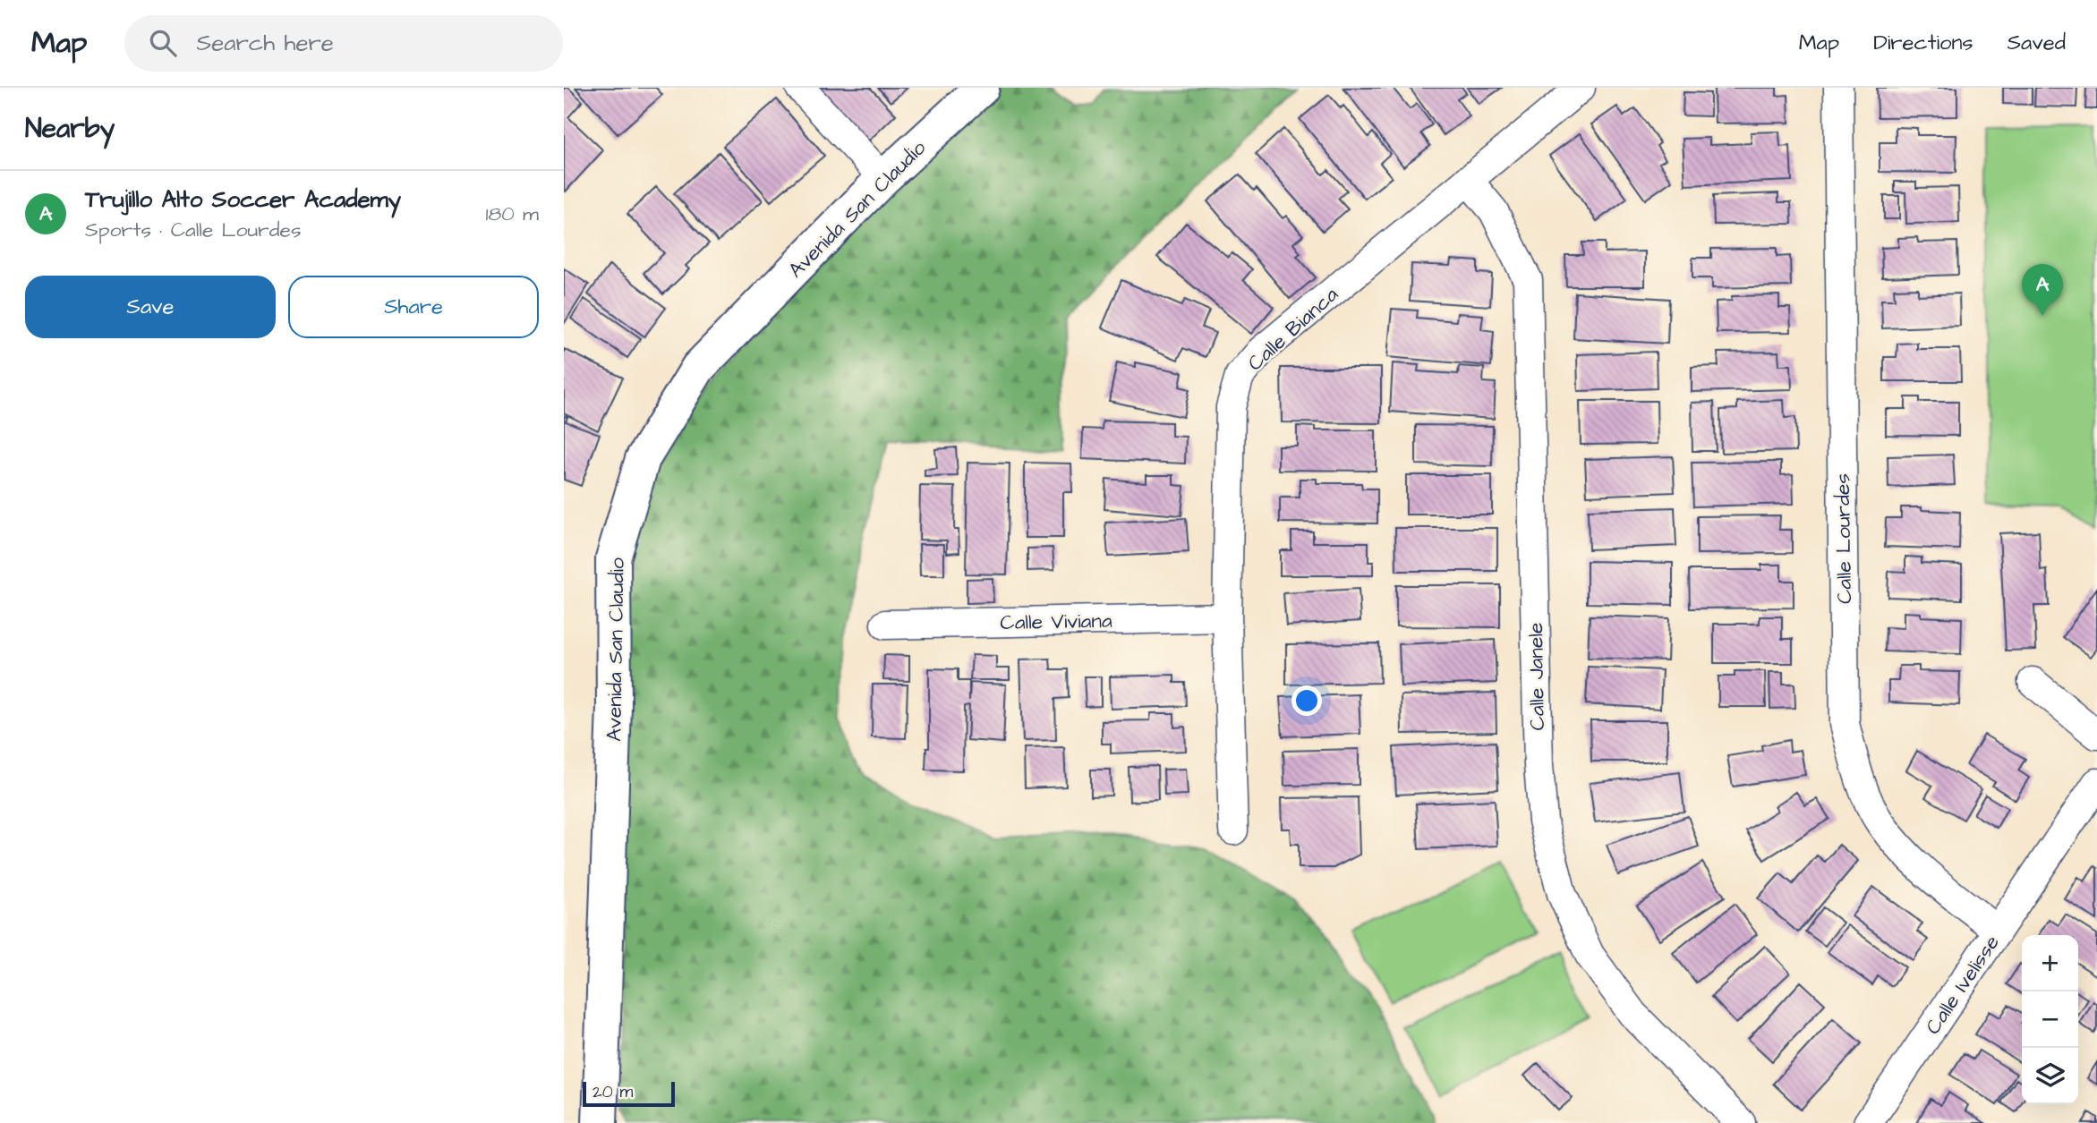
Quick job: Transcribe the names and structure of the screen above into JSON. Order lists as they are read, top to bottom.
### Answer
{
  "streets": {
    "street": [
      "Avenida San Claudio",
      "Calle Bianca",
      "Calle Lourdes",
      "Calle Viviana",
      "Calle Janele",
      "Calle Ivelisse"
    ]
  },
  "crossings": [
    ["Calle Bianca", "Calle Viviana"],
    ["Calle Bianca", "Calle Janele"],
    ["Calle Lourdes", "Calle Ivelisse"]
  ],
  "scale_bar": "20 m",
  "page": {
    "header": "Map",
    "search": "Search here",
    "nav": ["Map", "Directions", "Saved"],
    "heading": "Nearby",
    "list": [
      {
        "mark": "A",
        "name": "Trujillo Alto Soccer Academy",
        "note": "Sports · Calle Lourdes",
        "value": "180 m"
      }
    ],
    "buttons": ["Save", "Share"],
    "pins": "A",
    "map_buttons": ["+", "−"],
    "scale": "20 m"
  }
}
